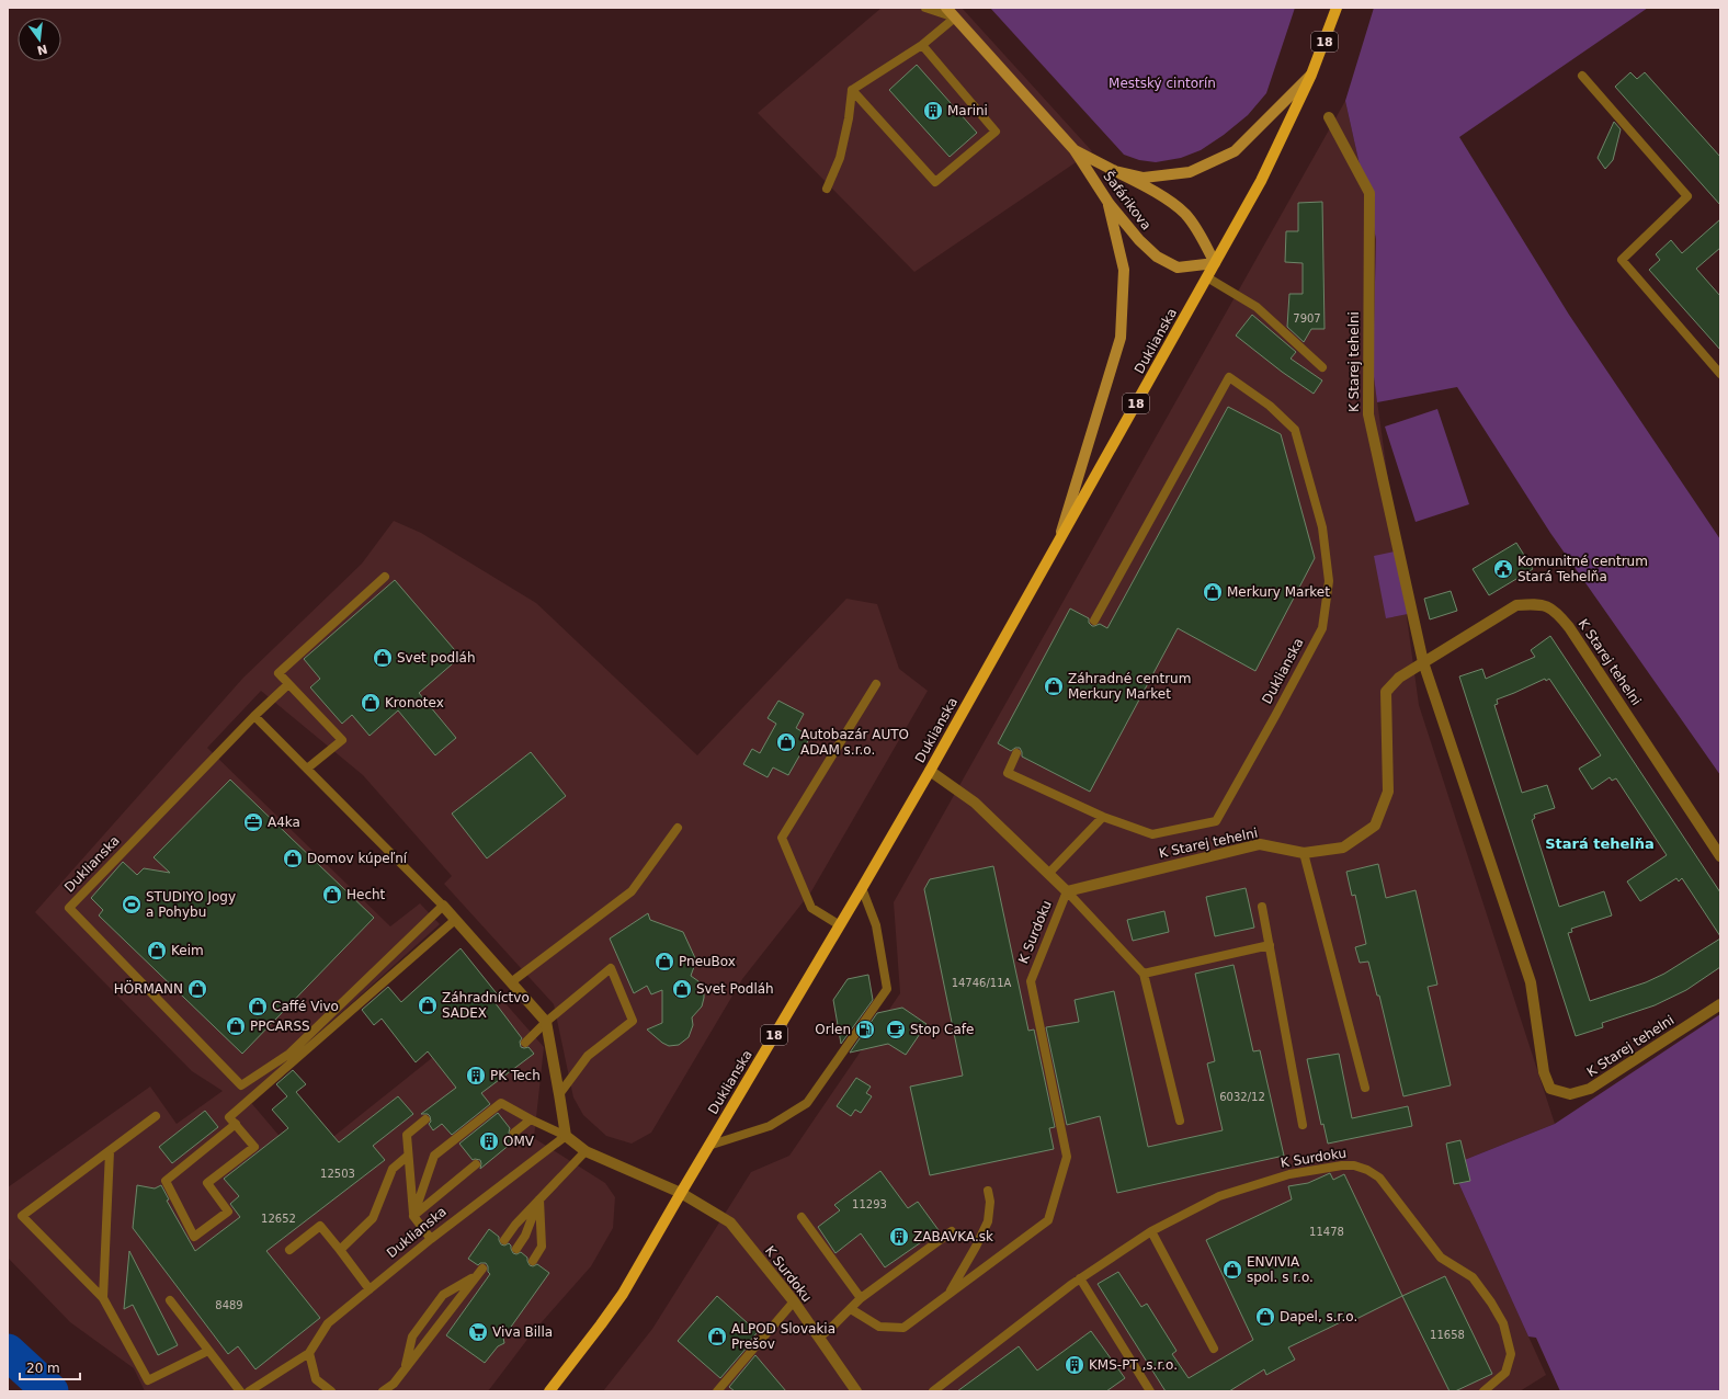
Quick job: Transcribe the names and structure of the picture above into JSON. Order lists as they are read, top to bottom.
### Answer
{
  "streets": {
    "main road": ["18", "Duklianska"],
    "street": ["Šafárikova", "K Starej tehelni", "K Surdoku"]
  },
  "crossings": [
    ["Šafárikova", "Duklianska"],
    ["Duklianska", "K Surdoku"],
    ["K Starej tehelni", "K Surdoku"]
  ],
  "districts": ["Stará tehelňa"],
  "parks": ["Mestský cintorín"],
  "places": {
    "building": [
      "Marini",
      "PK Tech",
      "OMV",
      "ZABAVKA.sk",
      "KMS-PT ,s.r.o."
    ],
    "public building": ["Komunitné centrum Stará Tehelňa"],
    "shop": [
      "Merkury Market",
      "Svet podláh",
      "Záhradné centrum Merkury Market",
      "Kronotex",
      "Autobazár AUTO ADAM s.r.o.",
      "Domov kúpeľní",
      "Hecht",
      "Keim",
      "PneuBox",
      "HÖRMANN",
      "Svet Podláh",
      "Záhradníctvo SADEX",
      "Caffé Vivo",
      "PPCARSS",
      "ENVIVIA spol. s r.o.",
      "Dapel, s.r.o.",
      "ALPOD Slovakia Prešov"
    ],
    "office": ["A4ka"],
    "sports": ["STUDIYO Jogy a Pohybu"],
    "fuel station": ["Orlen"],
    "cafe": ["Stop Cafe"],
    "supermarket": ["Viva Billa"]
  },
  "house_numbers": [
    "7907",
    "14746/11A",
    "6032/12",
    "12503",
    "11293",
    "12652",
    "11478",
    "8489",
    "11658"
  ],
  "scale_bar": "20 m",
  "north": "bottom"
}
